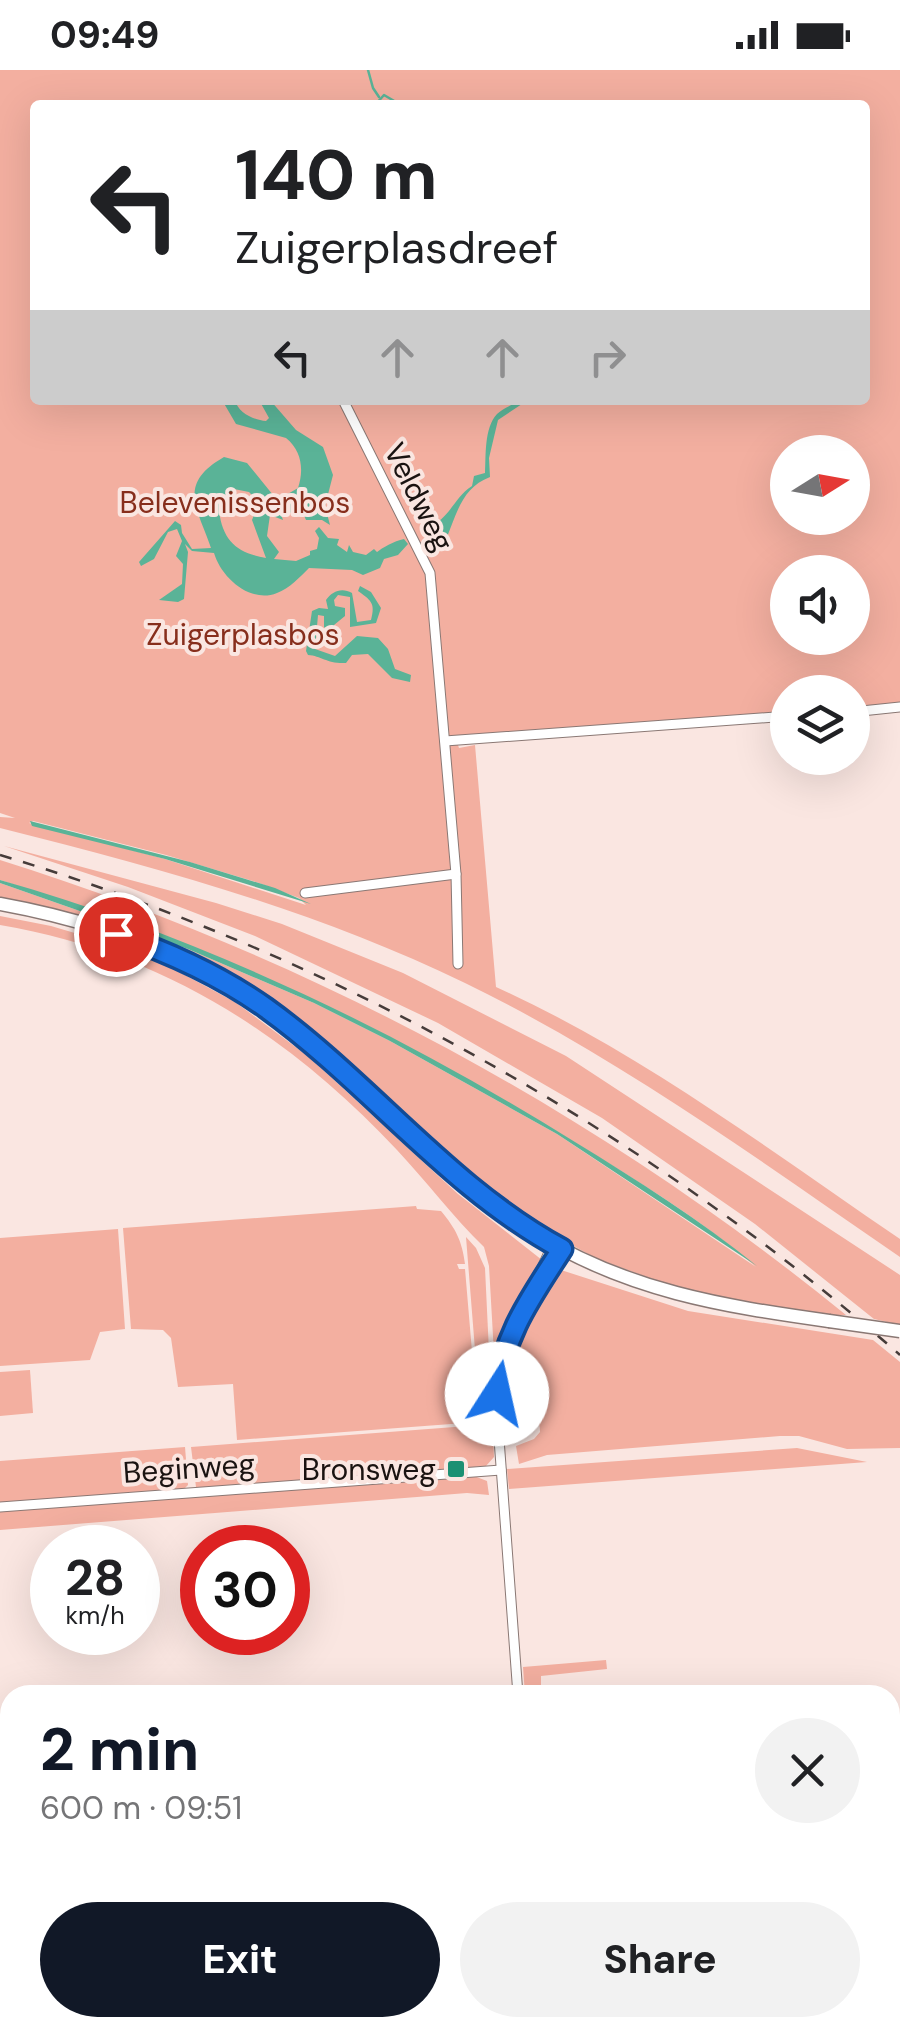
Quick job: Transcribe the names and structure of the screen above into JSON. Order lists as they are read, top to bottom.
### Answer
{
  "streets": {
    "street": ["Veldweg", "Beginweg"]
  },
  "parks": ["Belevenissenbos", "Zuigerplasbos"],
  "places": {
    "transit": ["Bronsweg"]
  },
  "north": "right",
  "page": {
    "status": "09:49",
    "turn": ["140 m", "Zuigerplasdreef"],
    "speed": "28 km/h",
    "limit": "30",
    "heading": ["2 min", "600 m · 09:51"],
    "buttons": ["Exit", "Share"]
  }
}
